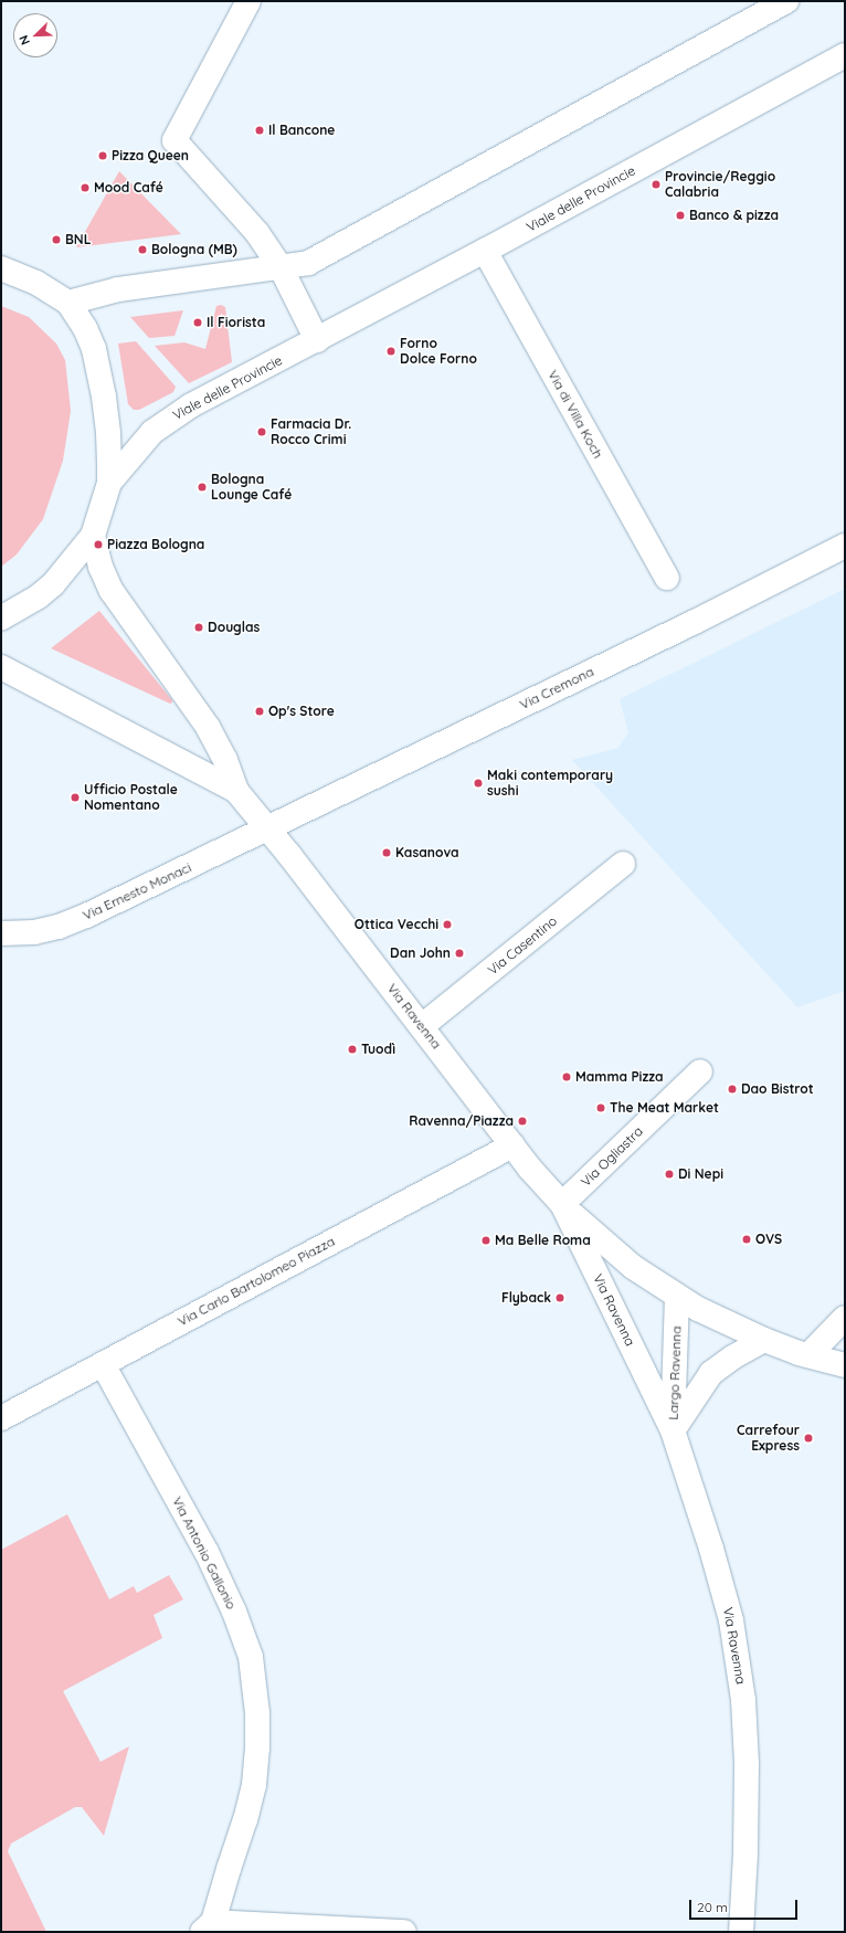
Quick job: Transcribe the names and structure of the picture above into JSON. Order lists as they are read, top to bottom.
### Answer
{
  "streets": {
    "street": [
      "Viale delle Provincie",
      "Via di Villa Koch",
      "Via Cremona",
      "Via Ernesto Monaci",
      "Via Casentino",
      "Via Ravenna",
      "Via Ogliastra",
      "Via Carlo Bartolomeo Piazza",
      "Largo Ravenna",
      "Via Antonio Gallonio"
    ]
  },
  "crossings": [
    ["Viale delle Provincie", "Via di Villa Koch"],
    ["Via Cremona", "Via Ernesto Monaci"],
    ["Via Cremona", "Via Ravenna"],
    ["Via Ernesto Monaci", "Via Ravenna"],
    ["Via Casentino", "Via Ravenna"],
    ["Via Ravenna", "Via Ogliastra"],
    ["Via Ravenna", "Via Carlo Bartolomeo Piazza"],
    ["Via Ravenna", "Largo Ravenna"],
    ["Via Carlo Bartolomeo Piazza", "Via Antonio Gallonio"]
  ],
  "places": [
    "Il Bancone",
    "Pizza Queen",
    "Provincie/Reggio Calabria",
    "Mood Café",
    "Banco & pizza",
    "BNL",
    "Bologna (MB)",
    "Il Fiorista",
    "Forno Dolce Forno",
    "Farmacia Dr. Rocco Crimi",
    "Bologna Lounge Café",
    "Piazza Bologna",
    "Douglas",
    "Op's Store",
    "Maki contemporary sushi",
    "Ufficio Postale Nomentano",
    "Kasanova",
    "Ottica Vecchi",
    "Dan John",
    "Tuodì",
    "Mamma Pizza",
    "Dao Bistrot",
    "The Meat Market",
    "Ravenna/Piazza",
    "Di Nepi",
    "OVS",
    "Ma Belle Roma",
    "Flyback",
    "Carrefour Express"
  ],
  "scale_bar": "20 m",
  "north": "bottom left"
}
